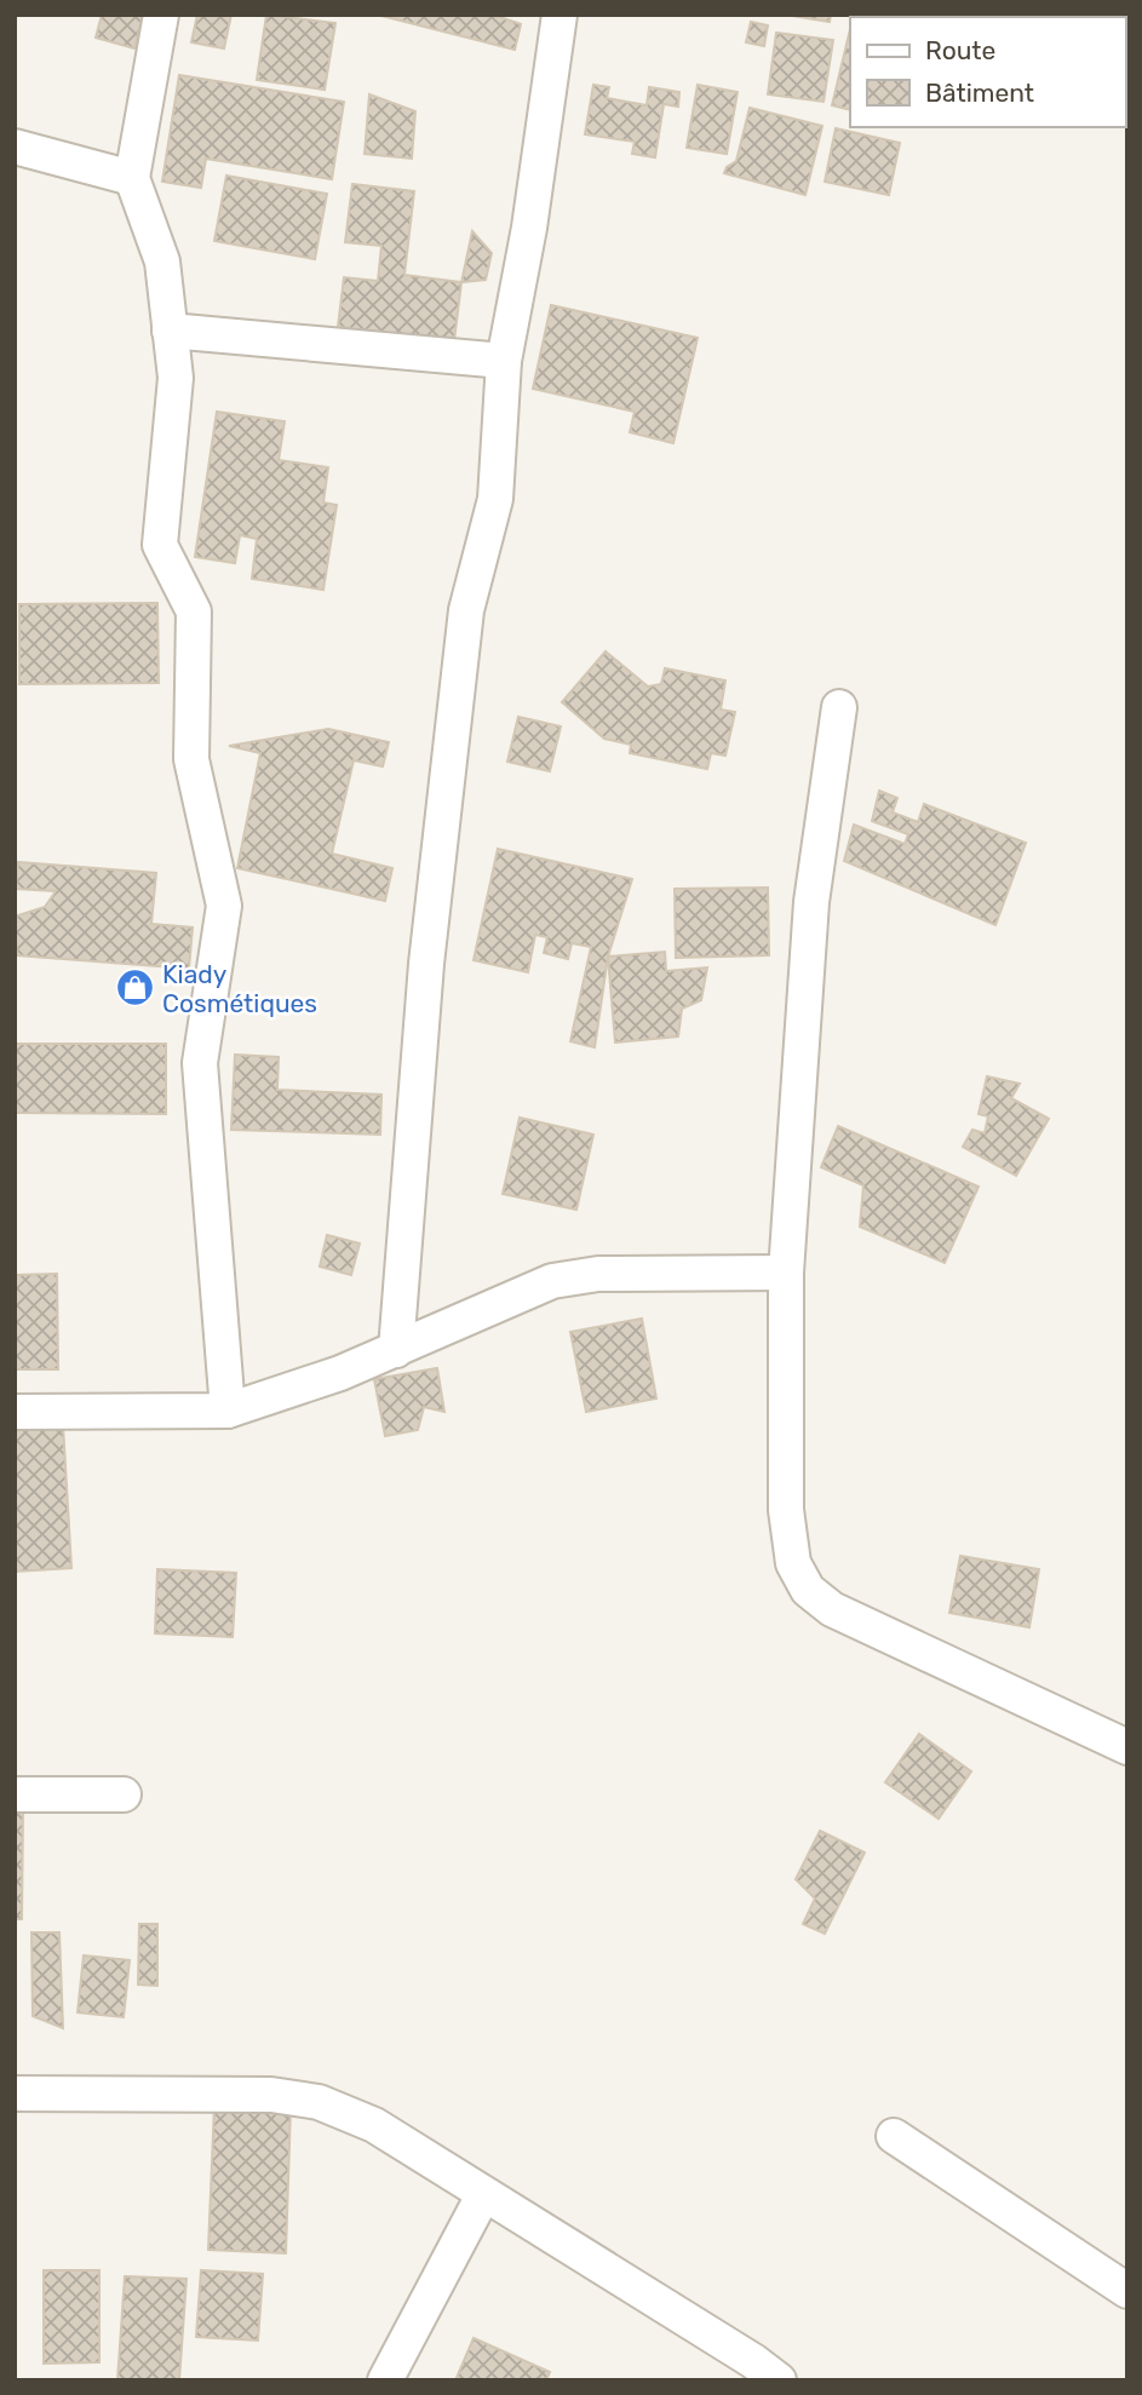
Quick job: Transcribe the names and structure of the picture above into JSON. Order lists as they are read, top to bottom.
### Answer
{
  "places": {
    "shop": ["Kiady Cosmétiques"]
  },
  "legend": ["Route", "Bâtiment"]
}
